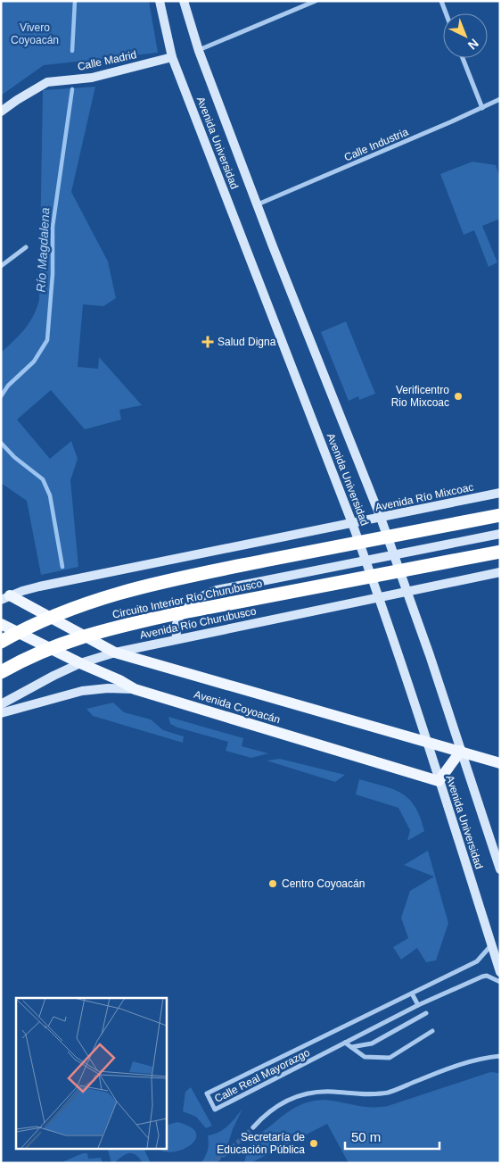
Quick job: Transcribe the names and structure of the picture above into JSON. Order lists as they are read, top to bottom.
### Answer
{
  "streets": {
    "highway": ["Circuito Interior Río Churubusco"],
    "main road": [
      "Calle Madrid",
      "Avenida Universidad",
      "Avenida Río Mixcoac",
      "Avenida Río Churubusco",
      "Avenida Coyoacán"
    ],
    "street": ["Calle Industria", "Calle Real Mayorazgo"]
  },
  "crossings": [
    ["Calle Madrid", "Avenida Universidad"],
    ["Avenida Universidad", "Calle Industria"],
    ["Avenida Universidad", "Avenida Río Mixcoac"],
    ["Avenida Universidad", "Avenida Río Churubusco"],
    ["Avenida Universidad", "Avenida Coyoacán"],
    ["Avenida Universidad", "Calle Real Mayorazgo"],
    ["Avenida Río Churubusco", "Avenida Coyoacán"]
  ],
  "water": ["Río Magdalena"],
  "parks": ["Vivero Coyoacán"],
  "places": {
    "health": ["Salud Digna"],
    "other": ["Verificentro Rio Mixcoac", "Centro Coyoacán", "Secretaría de Educación Pública"]
  },
  "scale_bar": "50 m",
  "north": "bottom right"
}
